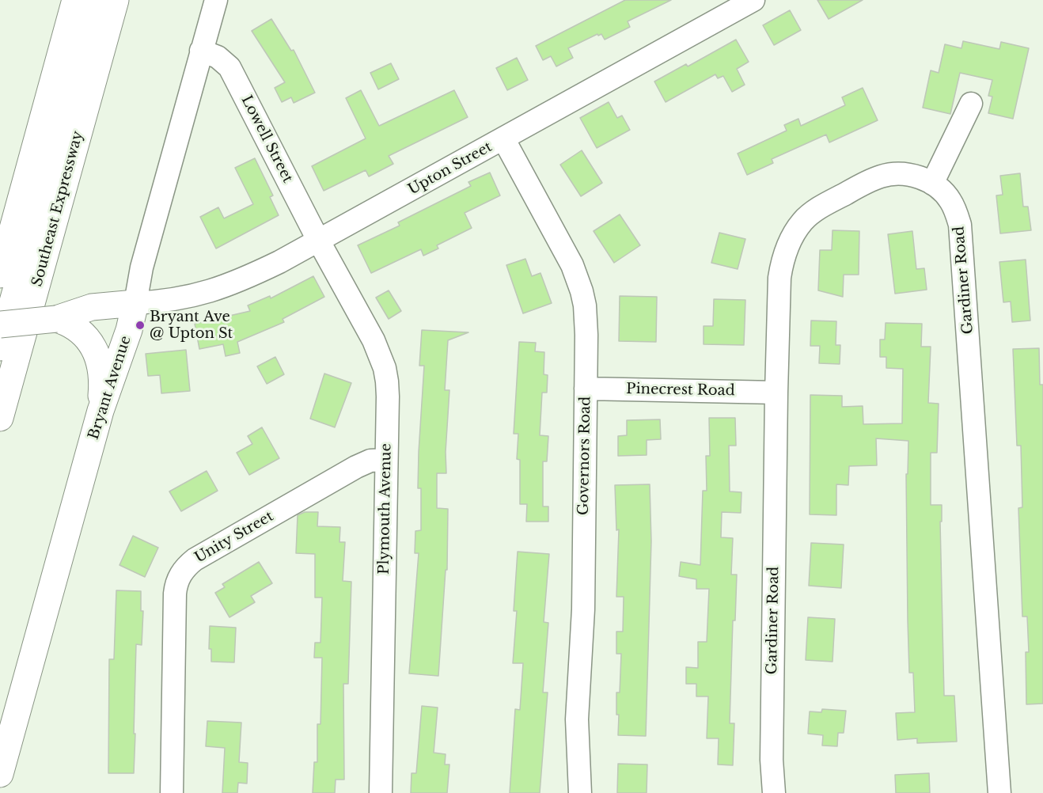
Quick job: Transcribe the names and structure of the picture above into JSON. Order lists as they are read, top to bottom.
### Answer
{
  "streets": {
    "main road": ["Southeast Expressway", "Bryant Avenue"],
    "street": [
      "Lowell Street",
      "Upton Street",
      "Gardiner Road",
      "Pinecrest Road",
      "Governors Road",
      "Plymouth Avenue",
      "Unity Street"
    ]
  },
  "crossings": [
    ["Lowell Street", "Upton Street"],
    ["Lowell Street", "Bryant Avenue"],
    ["Lowell Street", "Plymouth Avenue"],
    ["Upton Street", "Bryant Avenue"],
    ["Upton Street", "Governors Road"],
    ["Upton Street", "Plymouth Avenue"],
    ["Gardiner Road", "Pinecrest Road"],
    ["Pinecrest Road", "Governors Road"],
    ["Plymouth Avenue", "Unity Street"]
  ],
  "places": ["Bryant Ave @ Upton St"]
}
